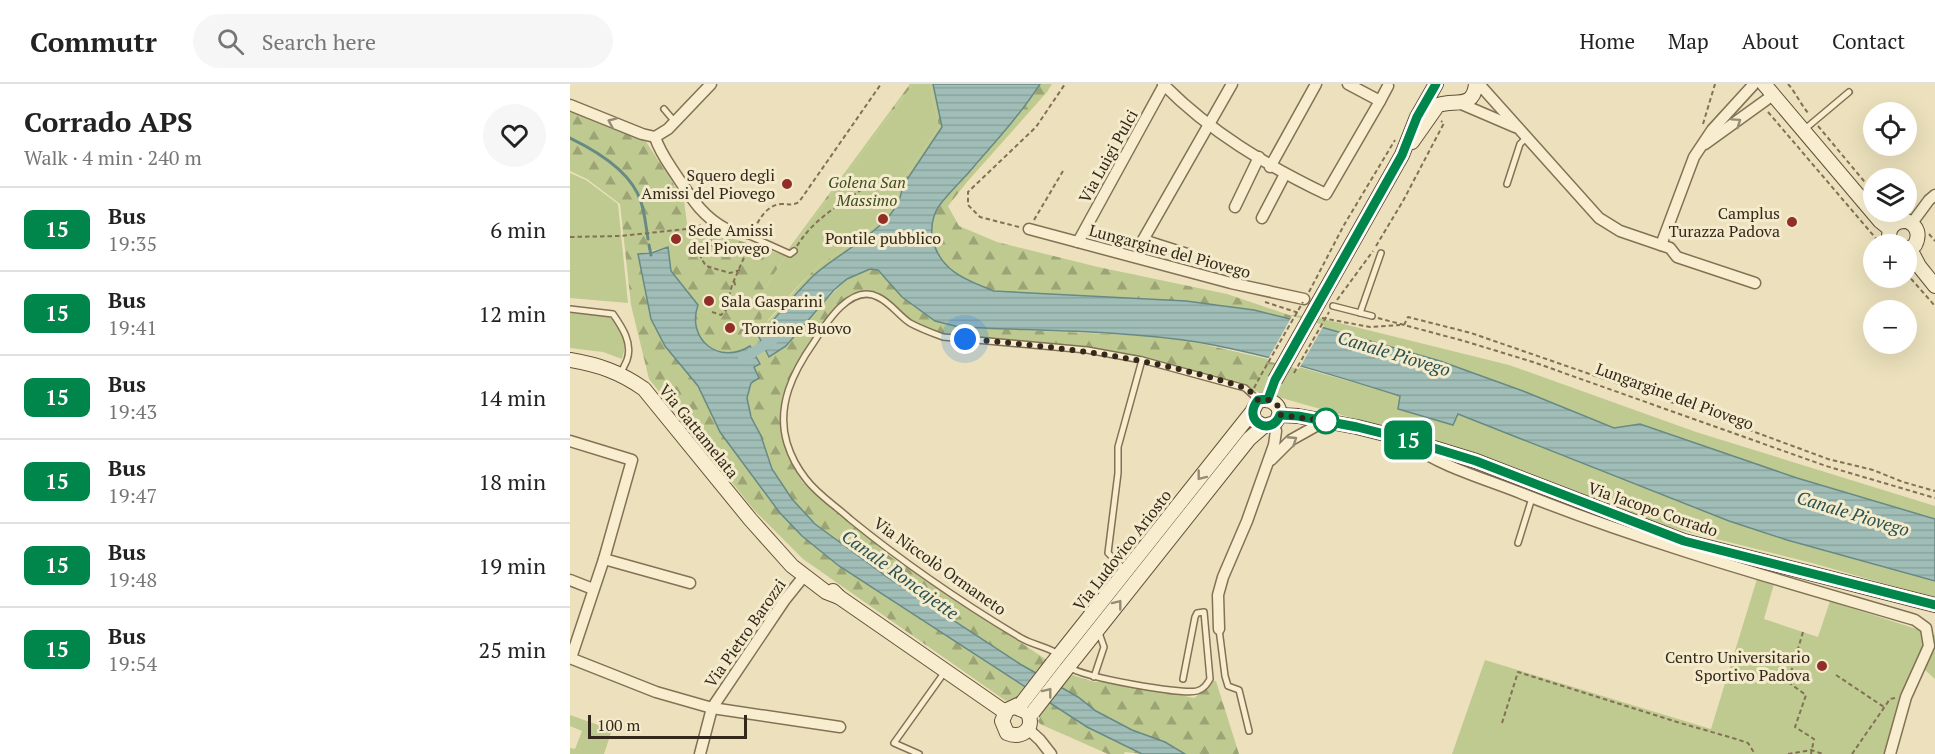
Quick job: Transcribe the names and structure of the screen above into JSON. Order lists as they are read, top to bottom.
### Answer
{
  "streets": {
    "main road": ["Via Gattamelata", "Via Jacopo Corrado", "Via Ludovico Ariosto"],
    "street": ["Via Luigi Pulci", "Lungargine del Piovego", "Via Pietro Barozzi"],
    "lane": ["Via Niccolò Ormaneto"]
  },
  "crossings": [
    ["Via Luigi Pulci", "Lungargine del Piovego"],
    ["Lungargine del Piovego", "Via Ludovico Ariosto"],
    ["Via Gattamelata", "Via Ludovico Ariosto"],
    ["Via Gattamelata", "Via Pietro Barozzi"],
    ["Via Jacopo Corrado", "Via Ludovico Ariosto"],
    ["Via Ludovico Ariosto", "Via Niccolò Ormaneto"]
  ],
  "water": ["Canale Piovego", "Canale Roncajette"],
  "parks": ["Golena San Massimo"],
  "places": [
    "Squero degli Amissi del Piovego",
    "Pontile pubblico",
    "Camplus Turazza Padova",
    "Sede Amissi del Piovego",
    "Sala Gasparini",
    "Torrione Buovo",
    "Centro Universitario Sportivo Padova"
  ],
  "lines": ["bus line 15"],
  "scale_bar": "100 m",
  "page": {
    "header": "Commutr",
    "search": "Search here",
    "nav": [
      "Home",
      "Map",
      "About",
      "Contact"
    ],
    "heading": ["Corrado APS", "Walk · 4 min · 240 m"],
    "on_map": "15",
    "map_buttons": ["+", "−"],
    "list": [
      {
        "mark": "15",
        "name": "Bus",
        "note": "19:35",
        "value": "6 min"
      },
      {
        "mark": "15",
        "name": "Bus",
        "note": "19:41",
        "value": "12 min"
      },
      {
        "mark": "15",
        "name": "Bus",
        "note": "19:43",
        "value": "14 min"
      },
      {
        "mark": "15",
        "name": "Bus",
        "note": "19:47",
        "value": "18 min"
      },
      {
        "mark": "15",
        "name": "Bus",
        "note": "19:48",
        "value": "19 min"
      },
      {
        "mark": "15",
        "name": "Bus",
        "note": "19:54",
        "value": "25 min"
      }
    ],
    "scale": "100 m"
  }
}
